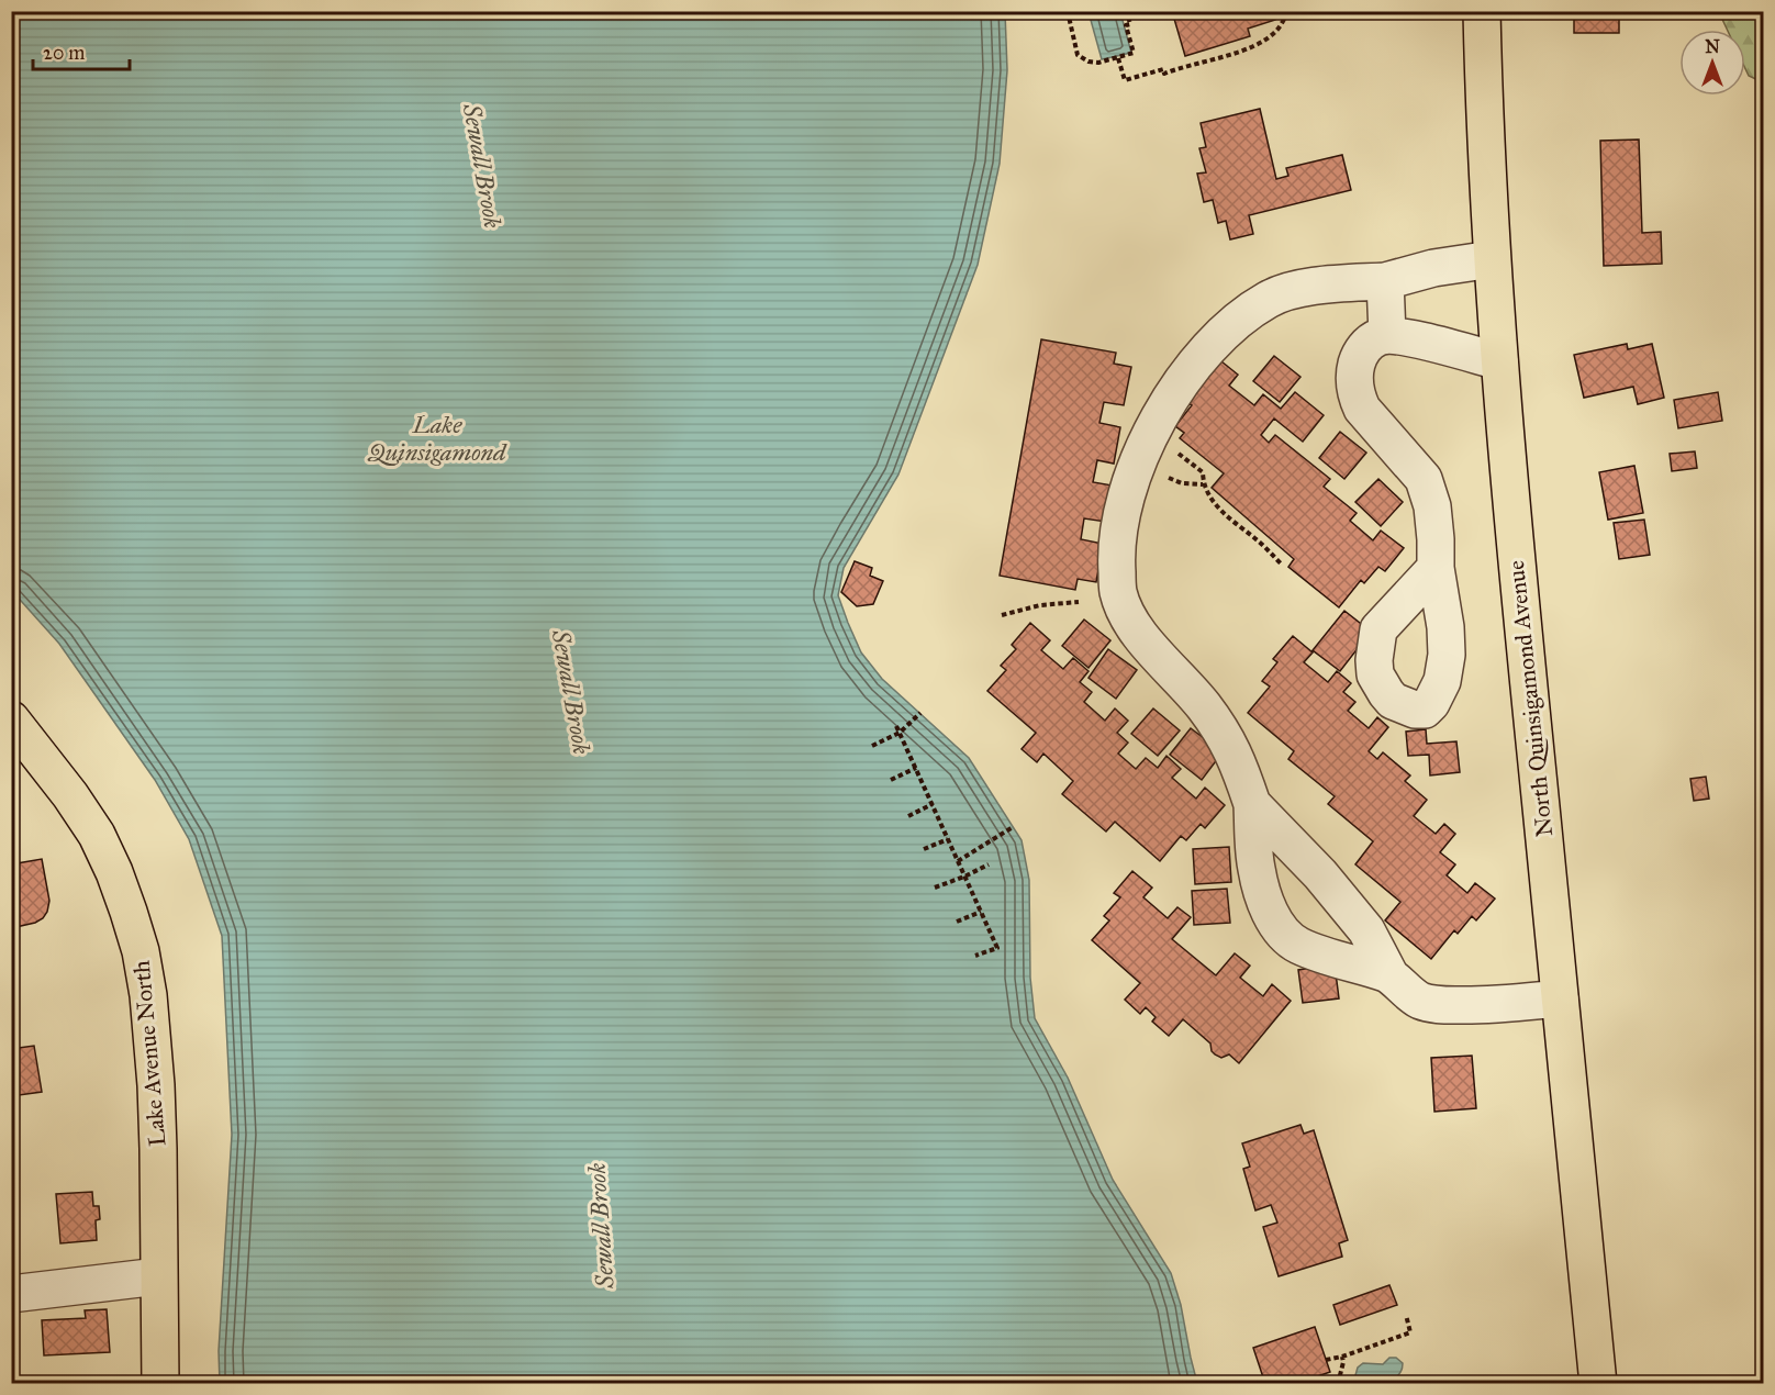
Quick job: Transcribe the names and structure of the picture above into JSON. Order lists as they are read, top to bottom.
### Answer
{
  "streets": {
    "main road": ["North Quinsigamond Avenue", "Lake Avenue North"]
  },
  "water": ["Sewall Brook", "Lake Quinsigamond"],
  "scale_bar": "20 m",
  "north": "top"
}
